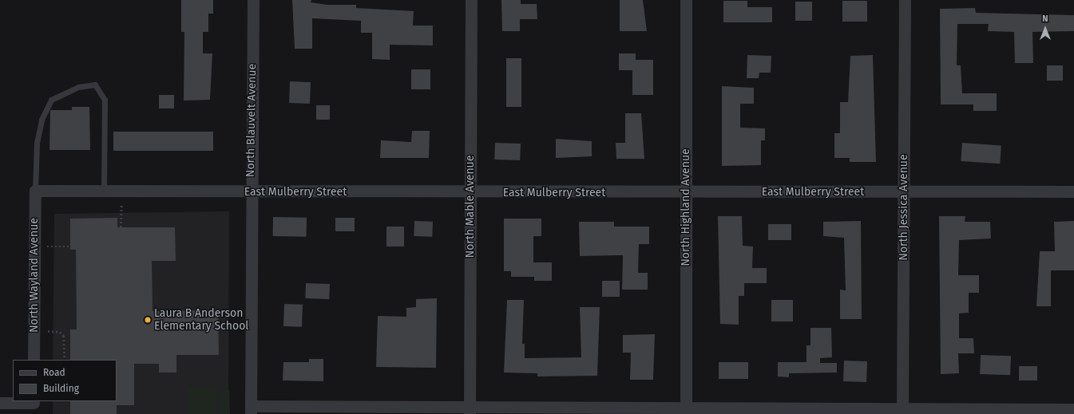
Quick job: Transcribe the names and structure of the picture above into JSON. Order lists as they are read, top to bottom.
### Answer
{
  "streets": {
    "street": [
      "North Blauvelt Avenue",
      "East Mulberry Street",
      "North Mable Avenue",
      "North Highland Avenue",
      "North Jessica Avenue",
      "North Wayland Avenue"
    ]
  },
  "crossings": [
    ["North Blauvelt Avenue", "East Mulberry Street"],
    ["East Mulberry Street", "North Mable Avenue"],
    ["East Mulberry Street", "North Highland Avenue"],
    ["East Mulberry Street", "North Jessica Avenue"],
    ["East Mulberry Street", "North Wayland Avenue"]
  ],
  "places": ["Laura B Anderson Elementary School"],
  "legend": ["Road", "Building"],
  "north": "top"
}
